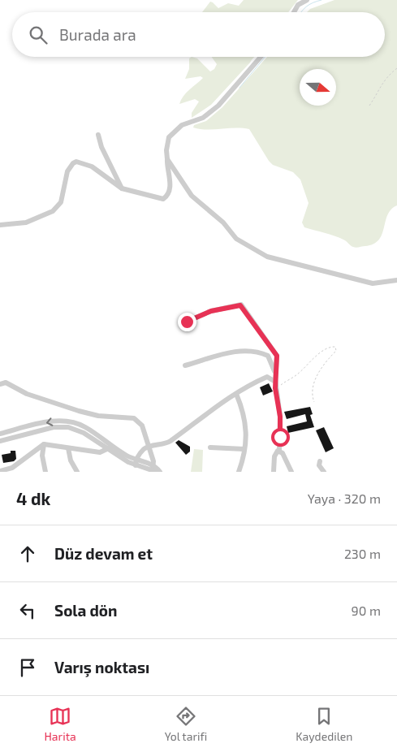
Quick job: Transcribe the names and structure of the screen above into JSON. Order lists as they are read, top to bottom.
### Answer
{
  "north": "right",
  "page": {
    "search": "Burada ara",
    "heading": ["4 dk", "Yaya · 320 m"],
    "list": [
      ["Düz devam et", "230 m"],
      ["Sola dön", "90 m"],
      "Varış noktası"
    ],
    "nav": ["Harita", "Yol tarifi", "Kaydedilen"]
  }
}
